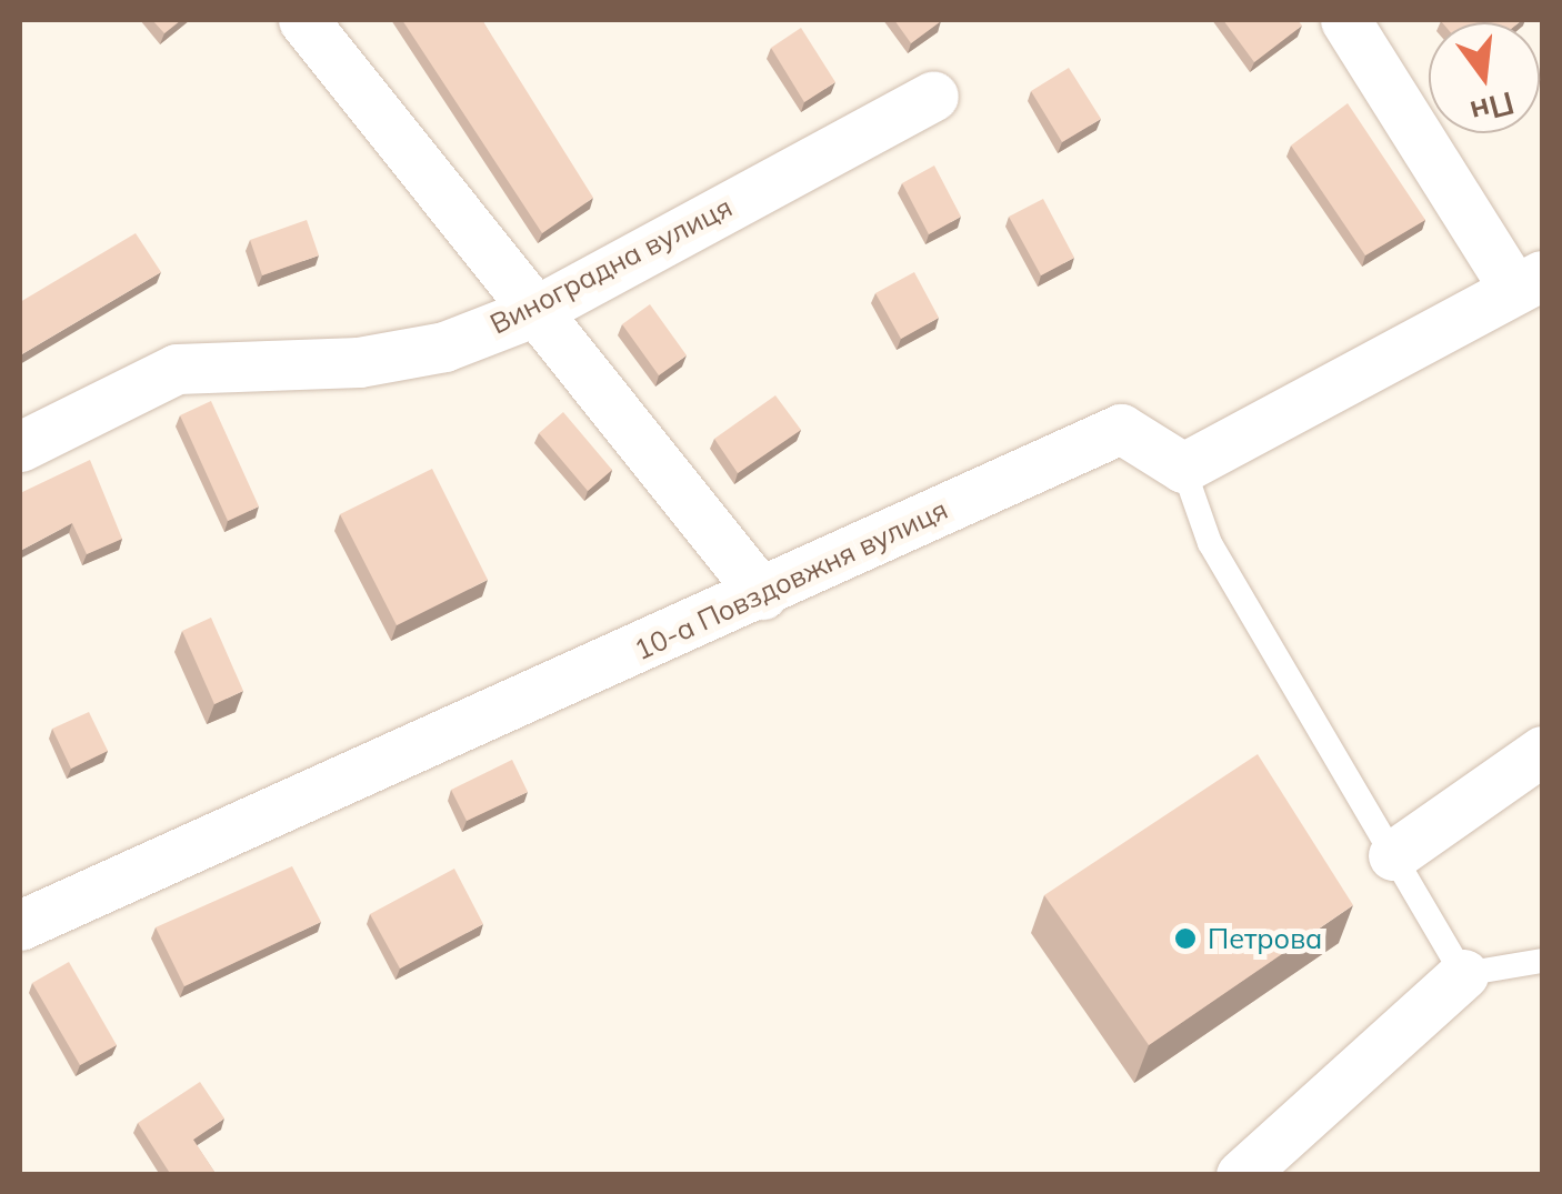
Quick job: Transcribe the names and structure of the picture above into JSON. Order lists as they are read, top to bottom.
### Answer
{
  "streets": {
    "street": ["Виноградна вулиця", "10-а Повздовжня вулиця"]
  },
  "places": ["Петрова"],
  "north": "bottom"
}
